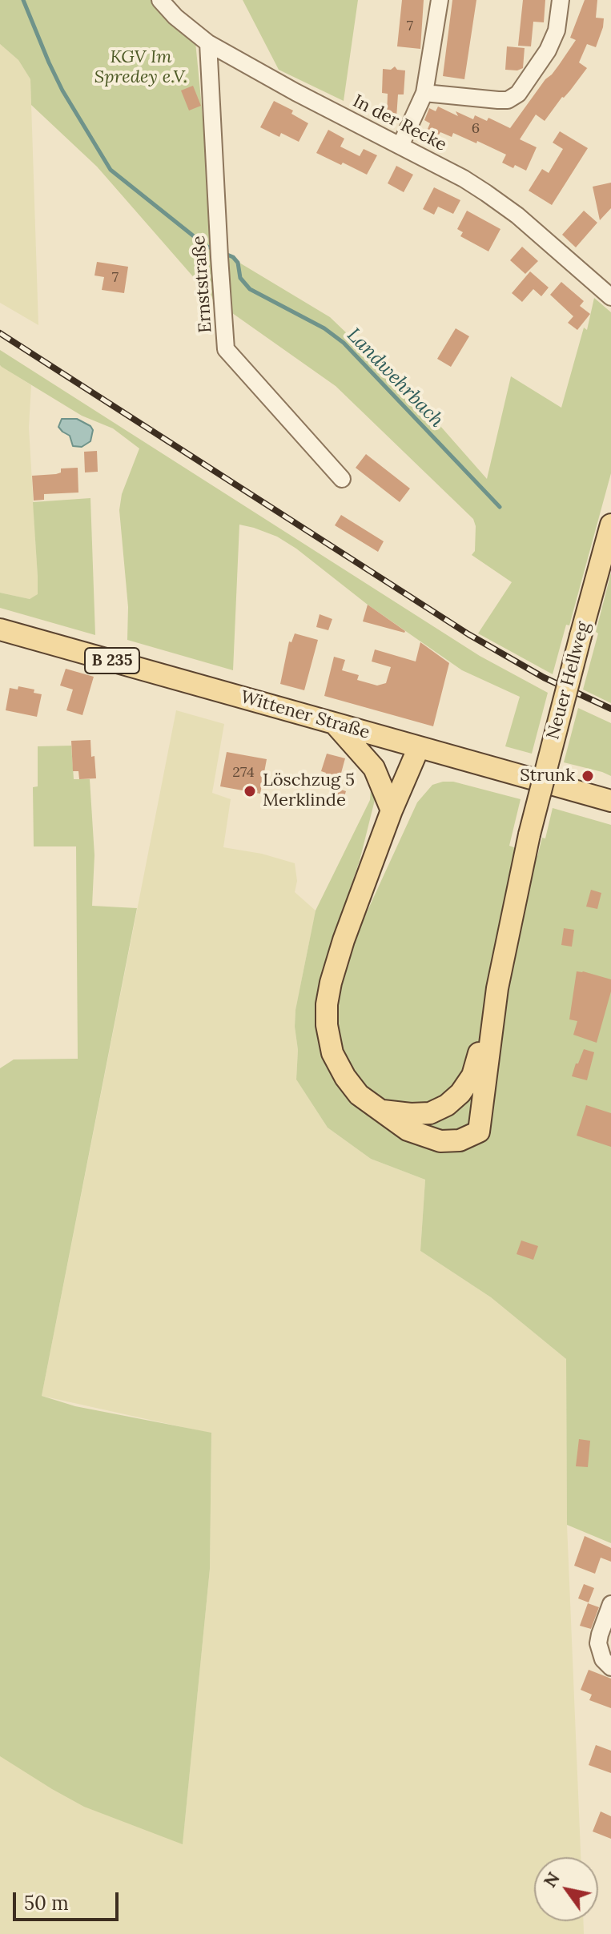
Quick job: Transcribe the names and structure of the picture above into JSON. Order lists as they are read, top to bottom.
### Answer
{
  "streets": {
    "main road": ["B 235", "Neuer Hellweg", "Wittener Straße"],
    "street": ["In der Recke", "Ernststraße"]
  },
  "crossings": [
    ["In der Recke", "Ernststraße"],
    ["Neuer Hellweg", "Wittener Straße"]
  ],
  "water": ["Landwehrbach"],
  "parks": ["KGV Im Spredey e.V."],
  "places": ["Strunk", "Löschzug 5 Merklinde"],
  "house_numbers": [
    "7",
    "6",
    "7",
    "274"
  ],
  "scale_bar": "50 m",
  "north": "top left"
}
